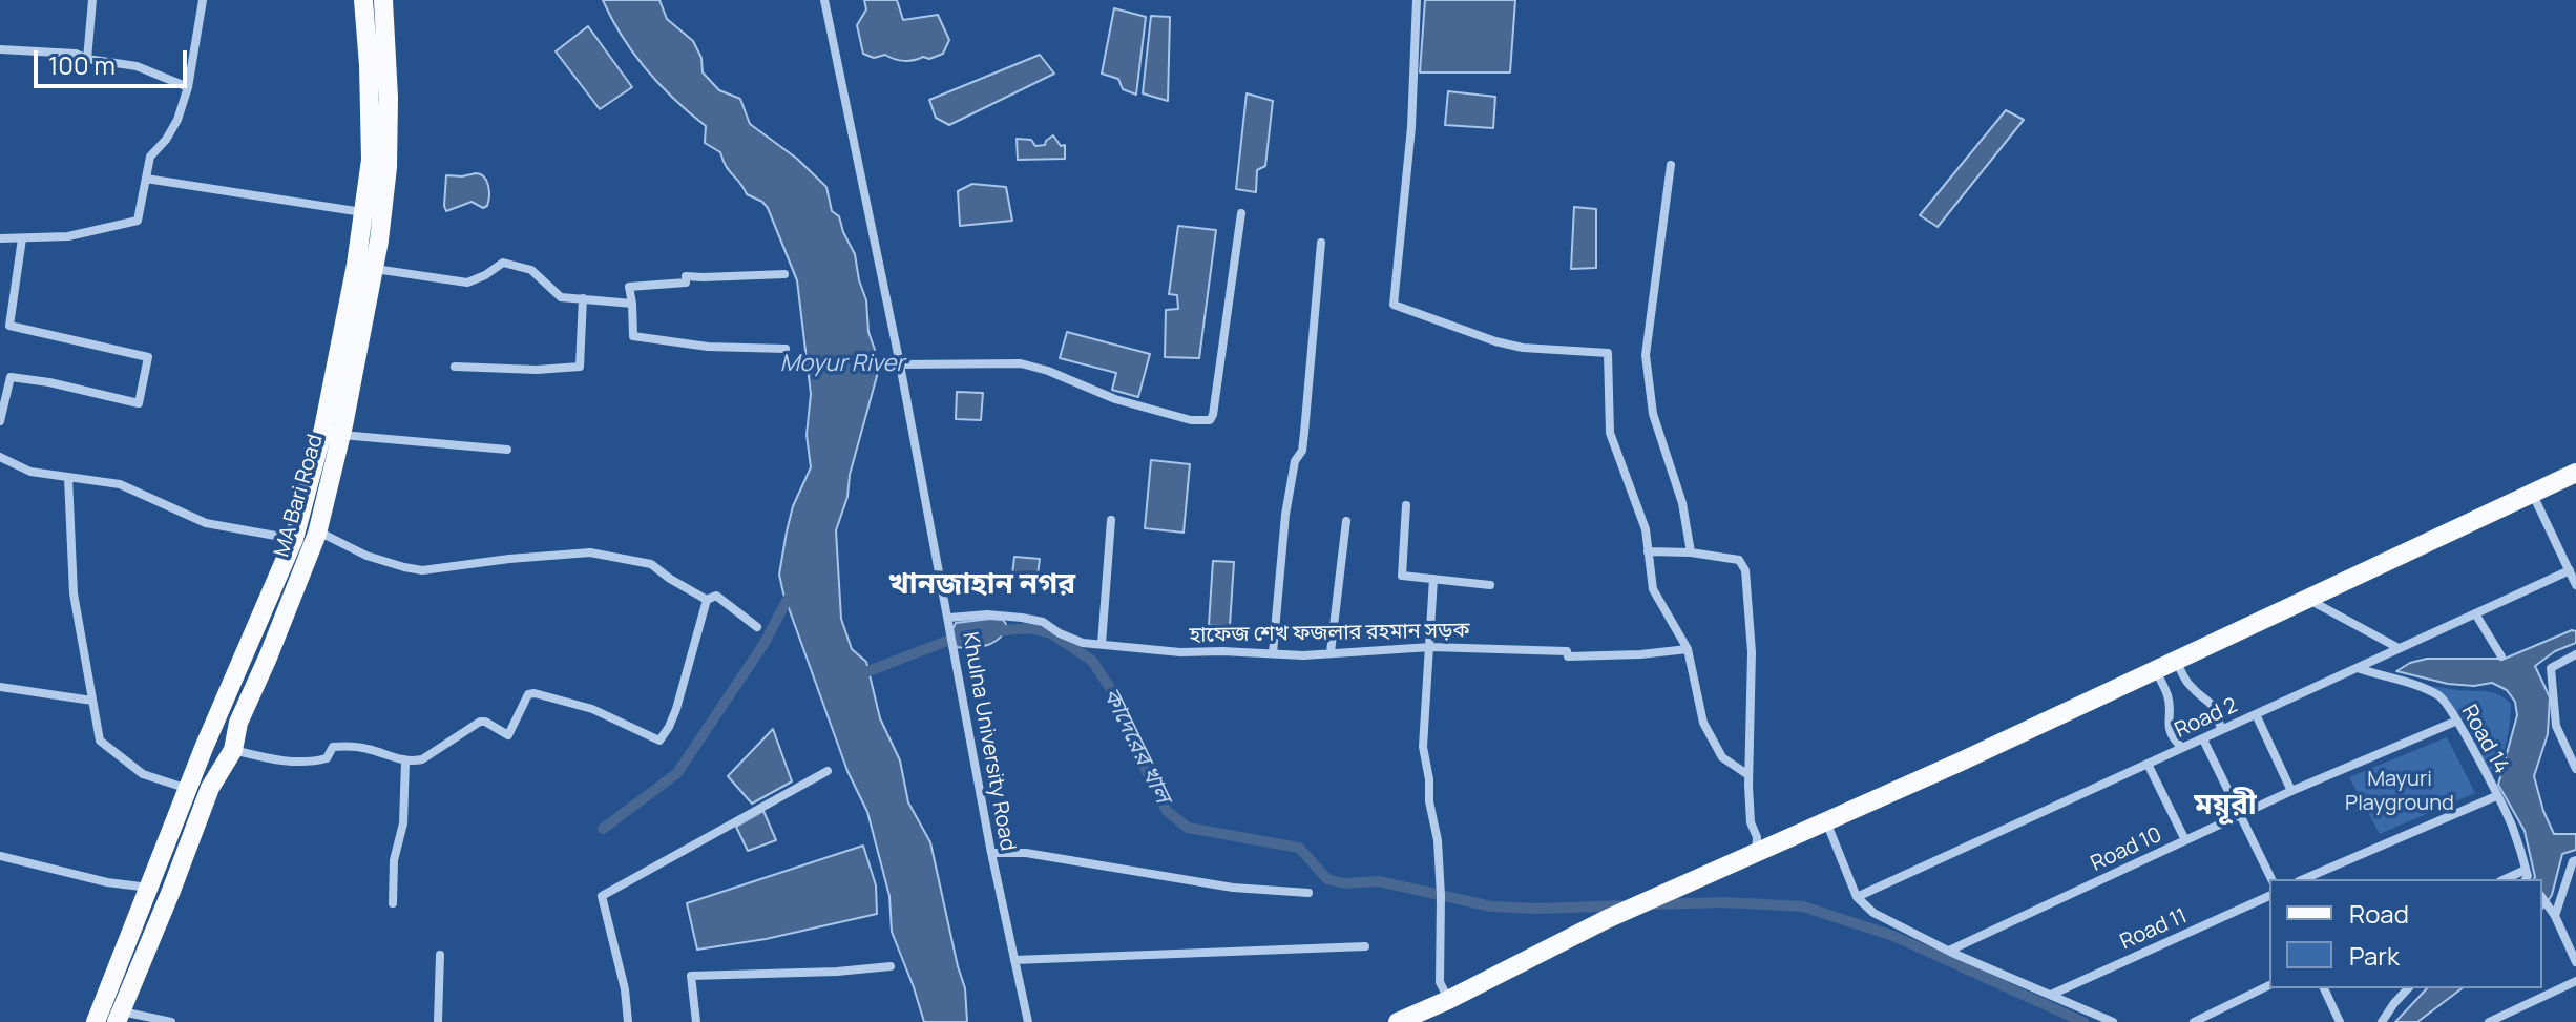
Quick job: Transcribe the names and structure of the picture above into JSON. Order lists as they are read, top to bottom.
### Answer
{
  "streets": {
    "main road": ["MA Bari Road"],
    "street": [
      "হাফেজ শেখ ফজলার রহমান সড়ক",
      "Road 2",
      "Road 14",
      "Khulna University Road",
      "Road 10",
      "Road 11"
    ]
  },
  "crossings": [
    ["হাফেজ শেখ ফজলার রহমান সড়ক", "Khulna University Road"],
    ["Road 2", "Road 14"],
    ["Road 14", "Road 10"]
  ],
  "districts": ["খানজাহান নগর", "ময়ূরী"],
  "water": ["Moyur River", "কাদেরের খাল"],
  "parks": ["Mayuri Playground"],
  "legend": ["Road", "Park"],
  "scale_bar": "100 m"
}
